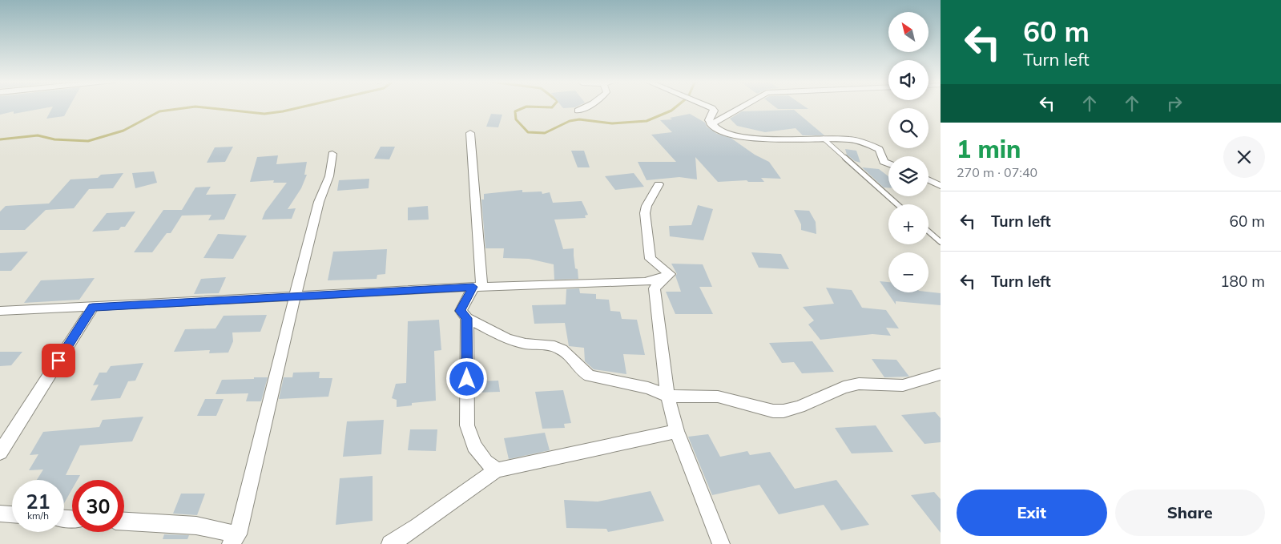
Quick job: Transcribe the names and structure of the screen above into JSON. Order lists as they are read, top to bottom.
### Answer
{
  "north": "top left",
  "page": {
    "turn": ["60 m", "Turn left"],
    "map_buttons": ["+", "−"],
    "heading": ["1 min", "270 m · 07:40"],
    "list": [
      {
        "name": "Turn left",
        "value": "60 m"
      },
      {
        "name": "Turn left",
        "value": "180 m"
      }
    ],
    "speed": "21 km/h",
    "limit": "30",
    "buttons": ["Exit", "Share"]
  }
}
